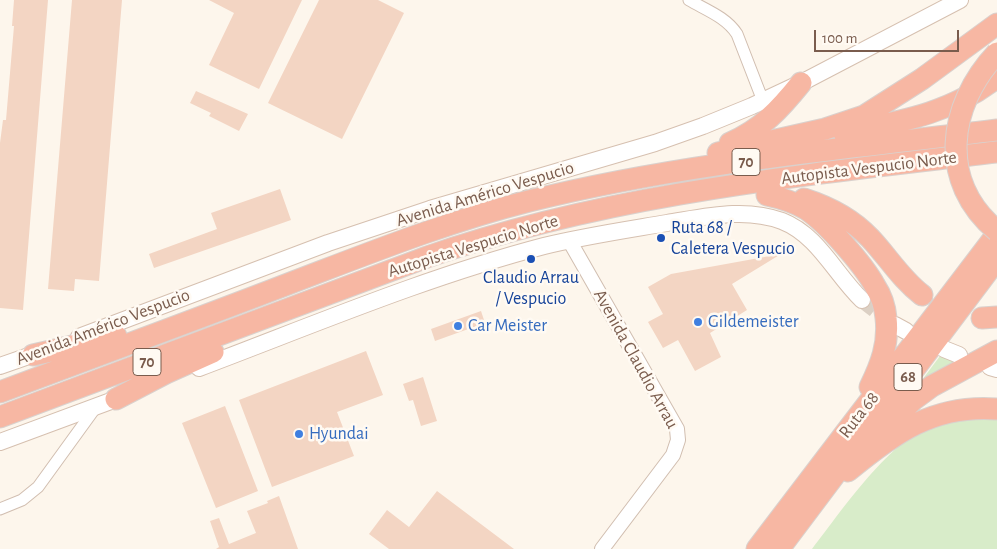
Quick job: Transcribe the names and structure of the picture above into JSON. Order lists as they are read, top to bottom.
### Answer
{
  "streets": {
    "highway": [
      "70",
      "Autopista Vespucio Norte",
      "68",
      "Ruta 68"
    ],
    "main road": ["Avenida Américo Vespucio"],
    "street": ["Avenida Claudio Arrau"]
  },
  "places": [
    "Ruta 68 / Caletera Vespucio",
    "Claudio Arrau / Vespucio",
    "Gildemeister",
    "Car Meister",
    "Hyundai"
  ],
  "scale_bar": "100 m"
}
